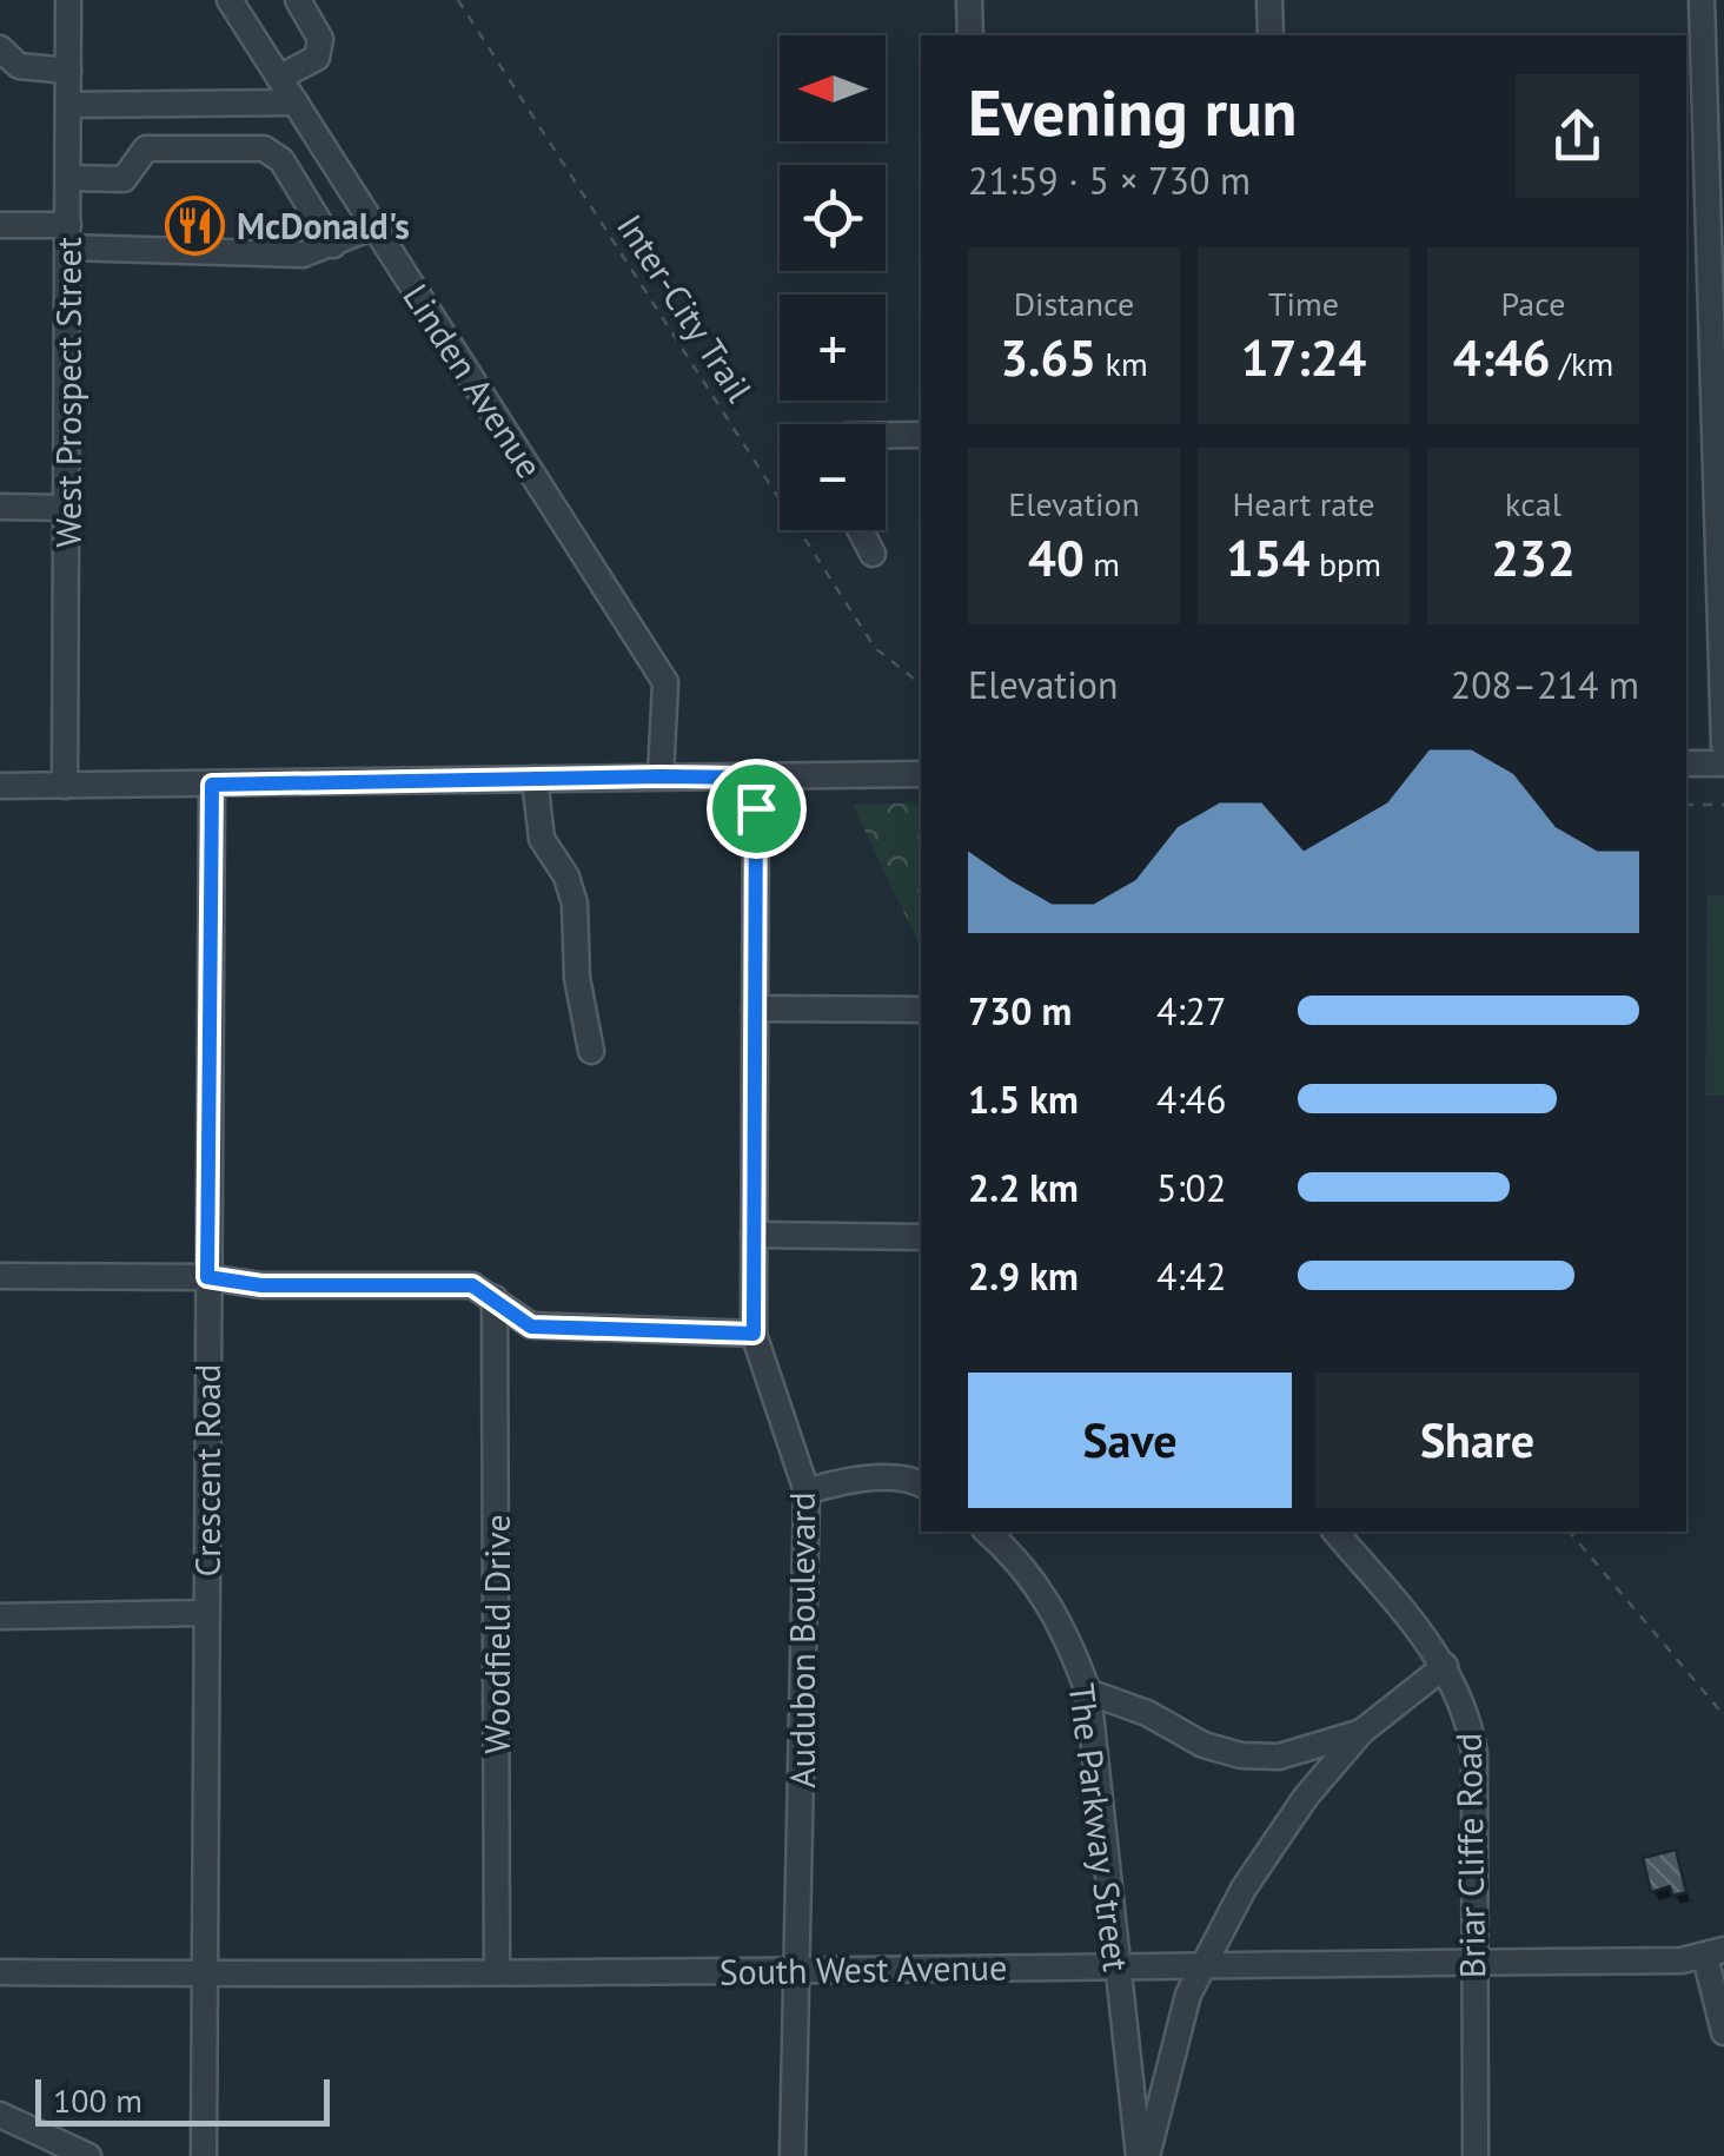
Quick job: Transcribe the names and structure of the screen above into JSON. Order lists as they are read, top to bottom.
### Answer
{
  "streets": {
    "street": [
      "Linden Avenue",
      "West Prospect Street",
      "Crescent Road",
      "Woodfield Drive",
      "Audubon Boulevard",
      "The Parkway Street",
      "Briar Cliffe Road",
      "South West Avenue"
    ],
    "path": ["Inter-City Trail"]
  },
  "crossings": [
    ["Crescent Road", "South West Avenue"],
    ["Woodfield Drive", "South West Avenue"],
    ["Audubon Boulevard", "South West Avenue"],
    ["The Parkway Street", "South West Avenue"],
    ["Briar Cliffe Road", "South West Avenue"]
  ],
  "places": {
    "restaurant": ["McDonald's"]
  },
  "scale_bar": "100 m",
  "north": "left",
  "page": {
    "map_buttons": ["+", "−"],
    "heading": ["Evening run", "21:59 · 5 × 730 m"],
    "stats": [
      ["Distance", "3.65 km"],
      ["Time", "17:24"],
      ["Pace", "4:46 /km"],
      ["Elevation", "40 m"],
      ["Heart rate", "154 bpm"],
      ["kcal", "232"]
    ],
    "chart": ["Elevation", "208–214 m"],
    "list": [
      {
        "name": "730 m",
        "note": "4:27"
      },
      {
        "name": "1.5 km",
        "note": "4:46"
      },
      {
        "name": "2.2 km",
        "note": "5:02"
      },
      {
        "name": "2.9 km",
        "note": "4:42"
      }
    ],
    "buttons": ["Save", "Share"],
    "scale": "100 m"
  }
}
